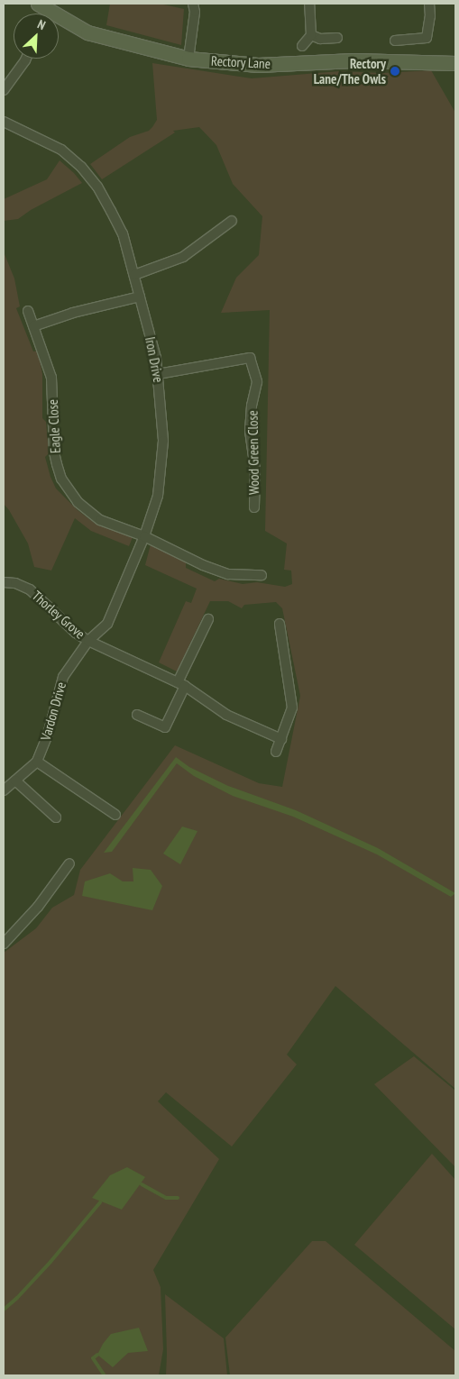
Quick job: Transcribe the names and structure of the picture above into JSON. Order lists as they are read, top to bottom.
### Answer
{
  "streets": {
    "main road": ["Rectory Lane"],
    "street": [
      "Iron Drive",
      "Eagle Close",
      "Wood Green Close",
      "Thorley Grove",
      "Vardon Drive"
    ]
  },
  "crossings": [
    ["Iron Drive", "Eagle Close"],
    ["Iron Drive", "Wood Green Close"],
    ["Iron Drive", "Thorley Grove"],
    ["Iron Drive", "Vardon Drive"],
    ["Thorley Grove", "Vardon Drive"]
  ],
  "places": ["Rectory Lane/The Owls"],
  "north": "top right"
}
